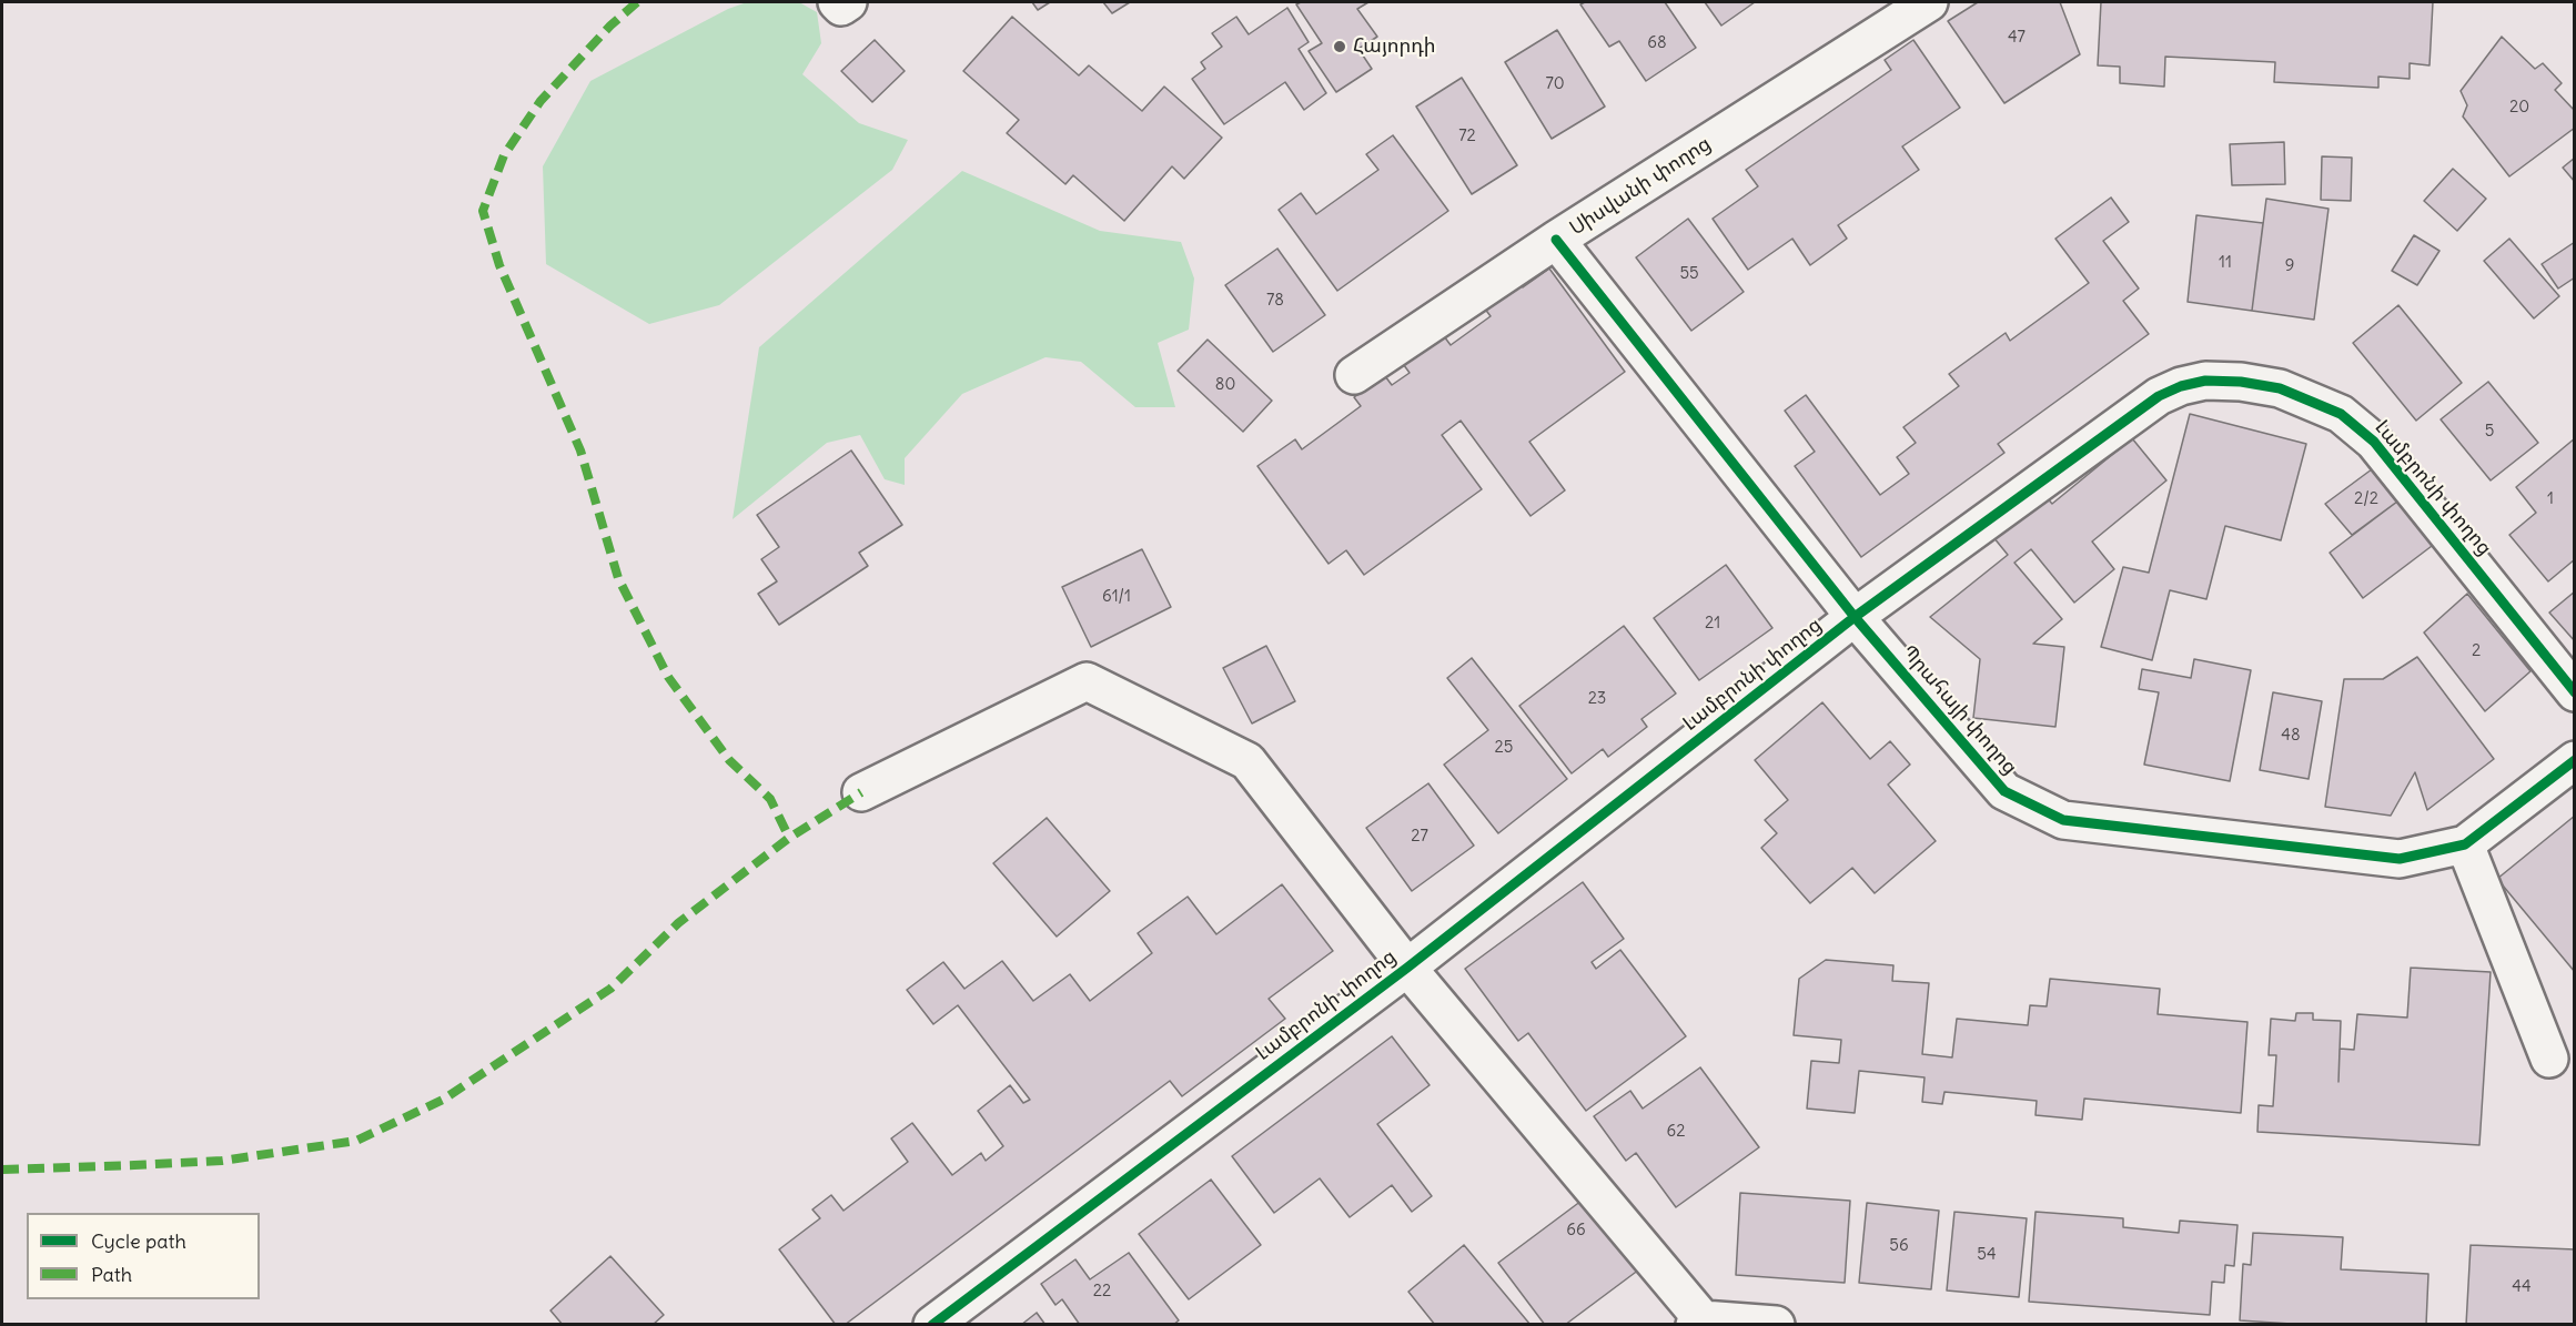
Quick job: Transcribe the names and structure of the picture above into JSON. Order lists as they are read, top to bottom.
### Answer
{
  "streets": {
    "street": ["Սիսվանի փողոց", "Լամբրոնի փողոց", "Պրահայի փողոց"]
  },
  "crossings": [
    ["Սիսվանի փողոց", "Պրահայի փողոց"],
    ["Լամբրոնի փողոց", "Պրահայի փողոց"]
  ],
  "places": ["Հայորդի"],
  "house_numbers": [
    "47",
    "68",
    "70",
    "20",
    "72",
    "11",
    "9",
    "55",
    "78",
    "80",
    "5",
    "2/2",
    "1",
    "61/1",
    "21",
    "2",
    "23",
    "48",
    "25",
    "27",
    "62",
    "66",
    "56",
    "54",
    "44",
    "22"
  ],
  "legend": ["Cycle path", "Path"]
}
